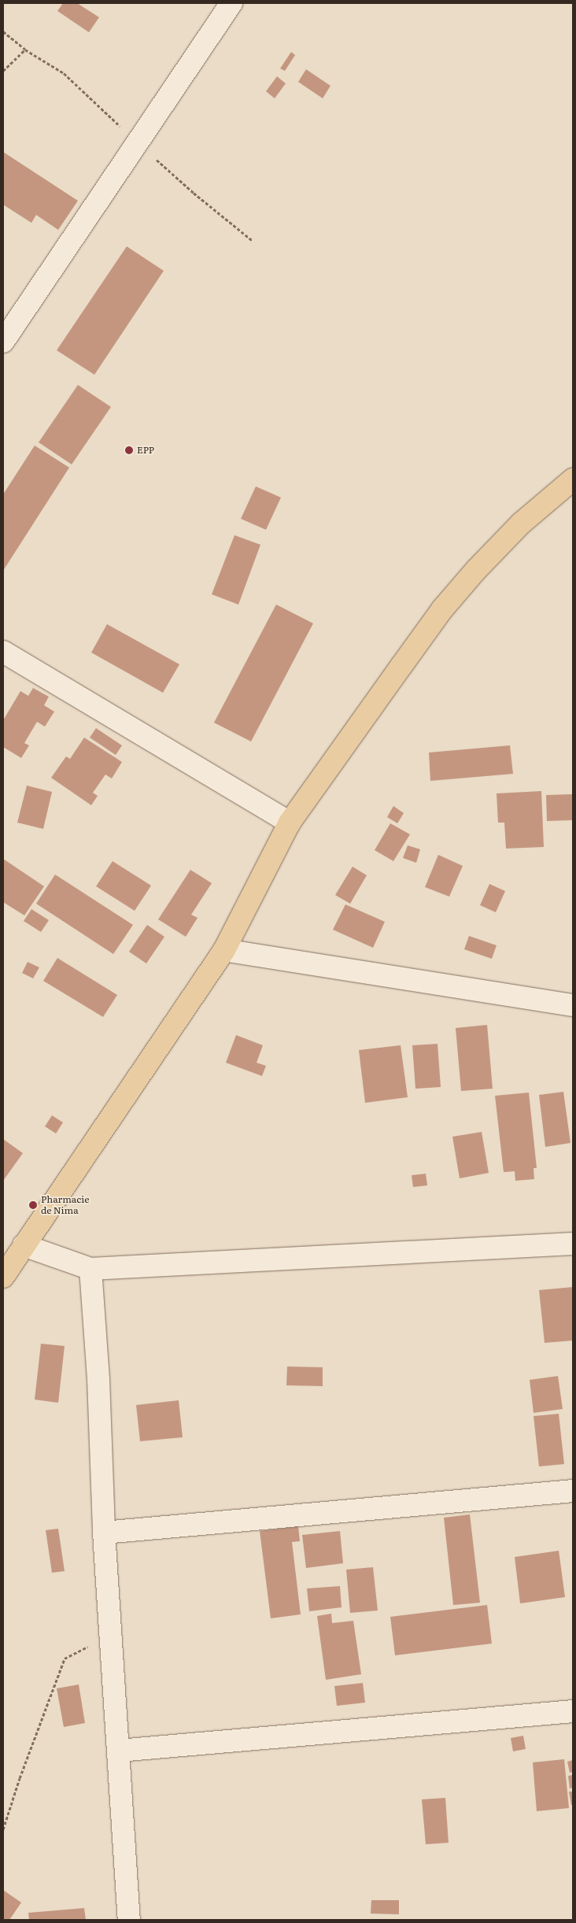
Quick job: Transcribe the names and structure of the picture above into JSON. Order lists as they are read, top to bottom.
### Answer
{
  "places": ["EPP", "Pharmacie de Nima"]
}
